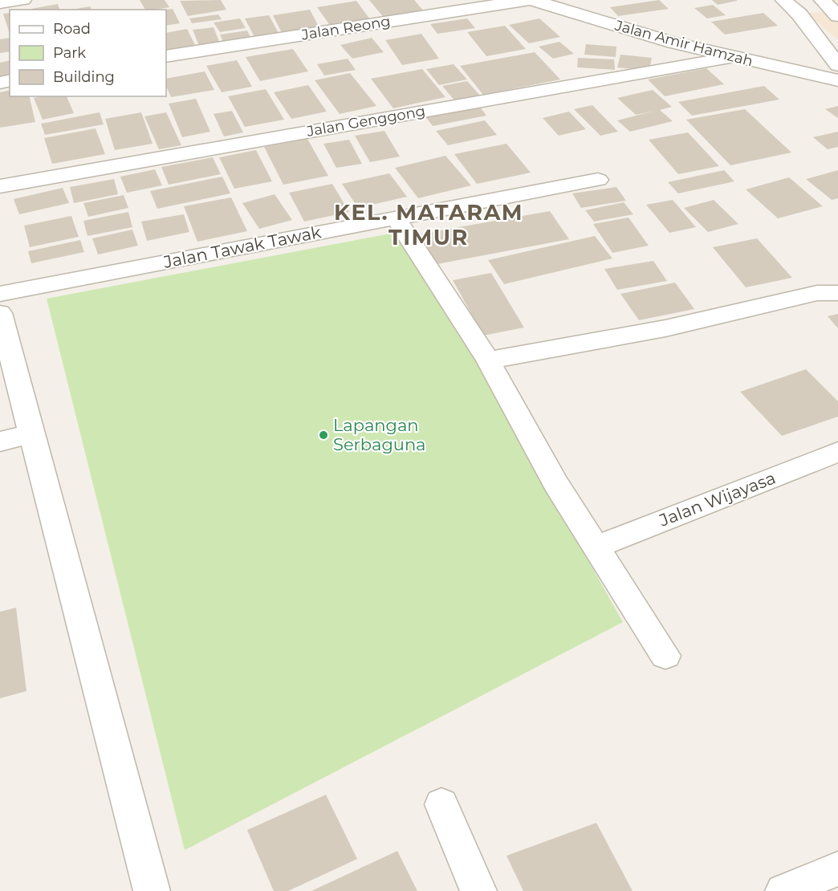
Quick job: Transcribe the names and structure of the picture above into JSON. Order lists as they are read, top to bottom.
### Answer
{
  "streets": {
    "street": [
      "Jalan Reong",
      "Jalan Amir Hamzah",
      "Jalan Genggong",
      "Jalan Tawak Tawak",
      "Jalan Wijayasa"
    ]
  },
  "crossings": [
    ["Jalan Amir Hamzah", "Jalan Genggong"]
  ],
  "districts": ["KEL. MATARAM TIMUR"],
  "places": ["Lapangan Serbaguna"],
  "legend": ["Road", "Park", "Building"]
}
